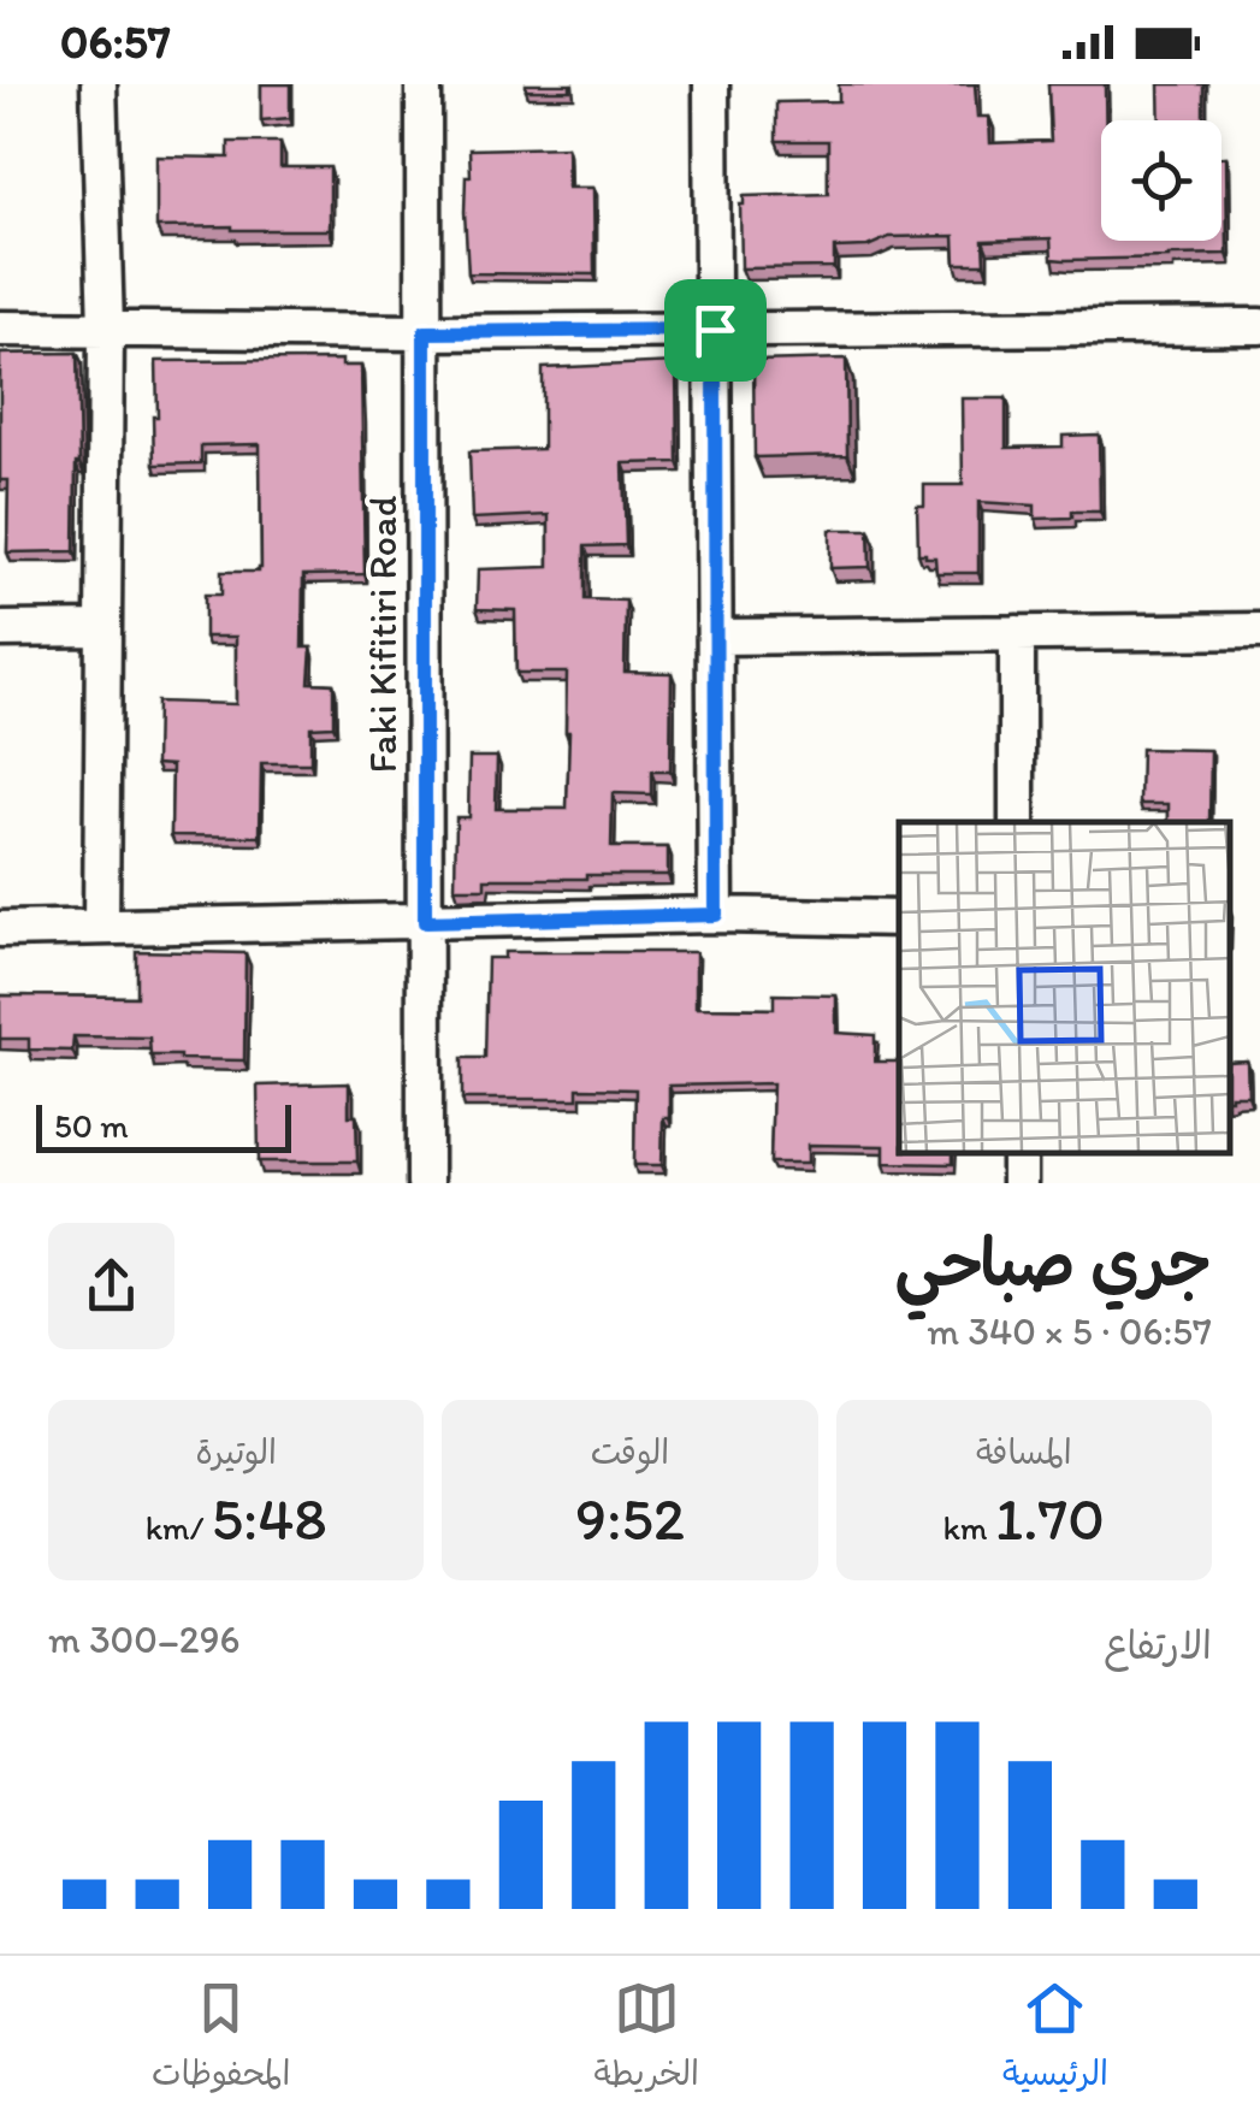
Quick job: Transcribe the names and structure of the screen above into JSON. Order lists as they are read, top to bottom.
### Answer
{
  "streets": {
    "street": ["Faki Kifitiri Road"]
  },
  "scale_bar": "50 m",
  "page": {
    "status": "06:57",
    "scale": "50 m",
    "heading": ["جري صباحي", "06:57 · 5 × 340 m"],
    "stats": [
      ["المسافة", "1.70 km"],
      ["الوقت", "9:52"],
      ["الوتيرة", "5:48 /km"]
    ],
    "chart": ["الارتفاع", "296–300 m"],
    "tabs": ["الرئيسية", "الخريطة", "المحفوظات"]
  }
}
